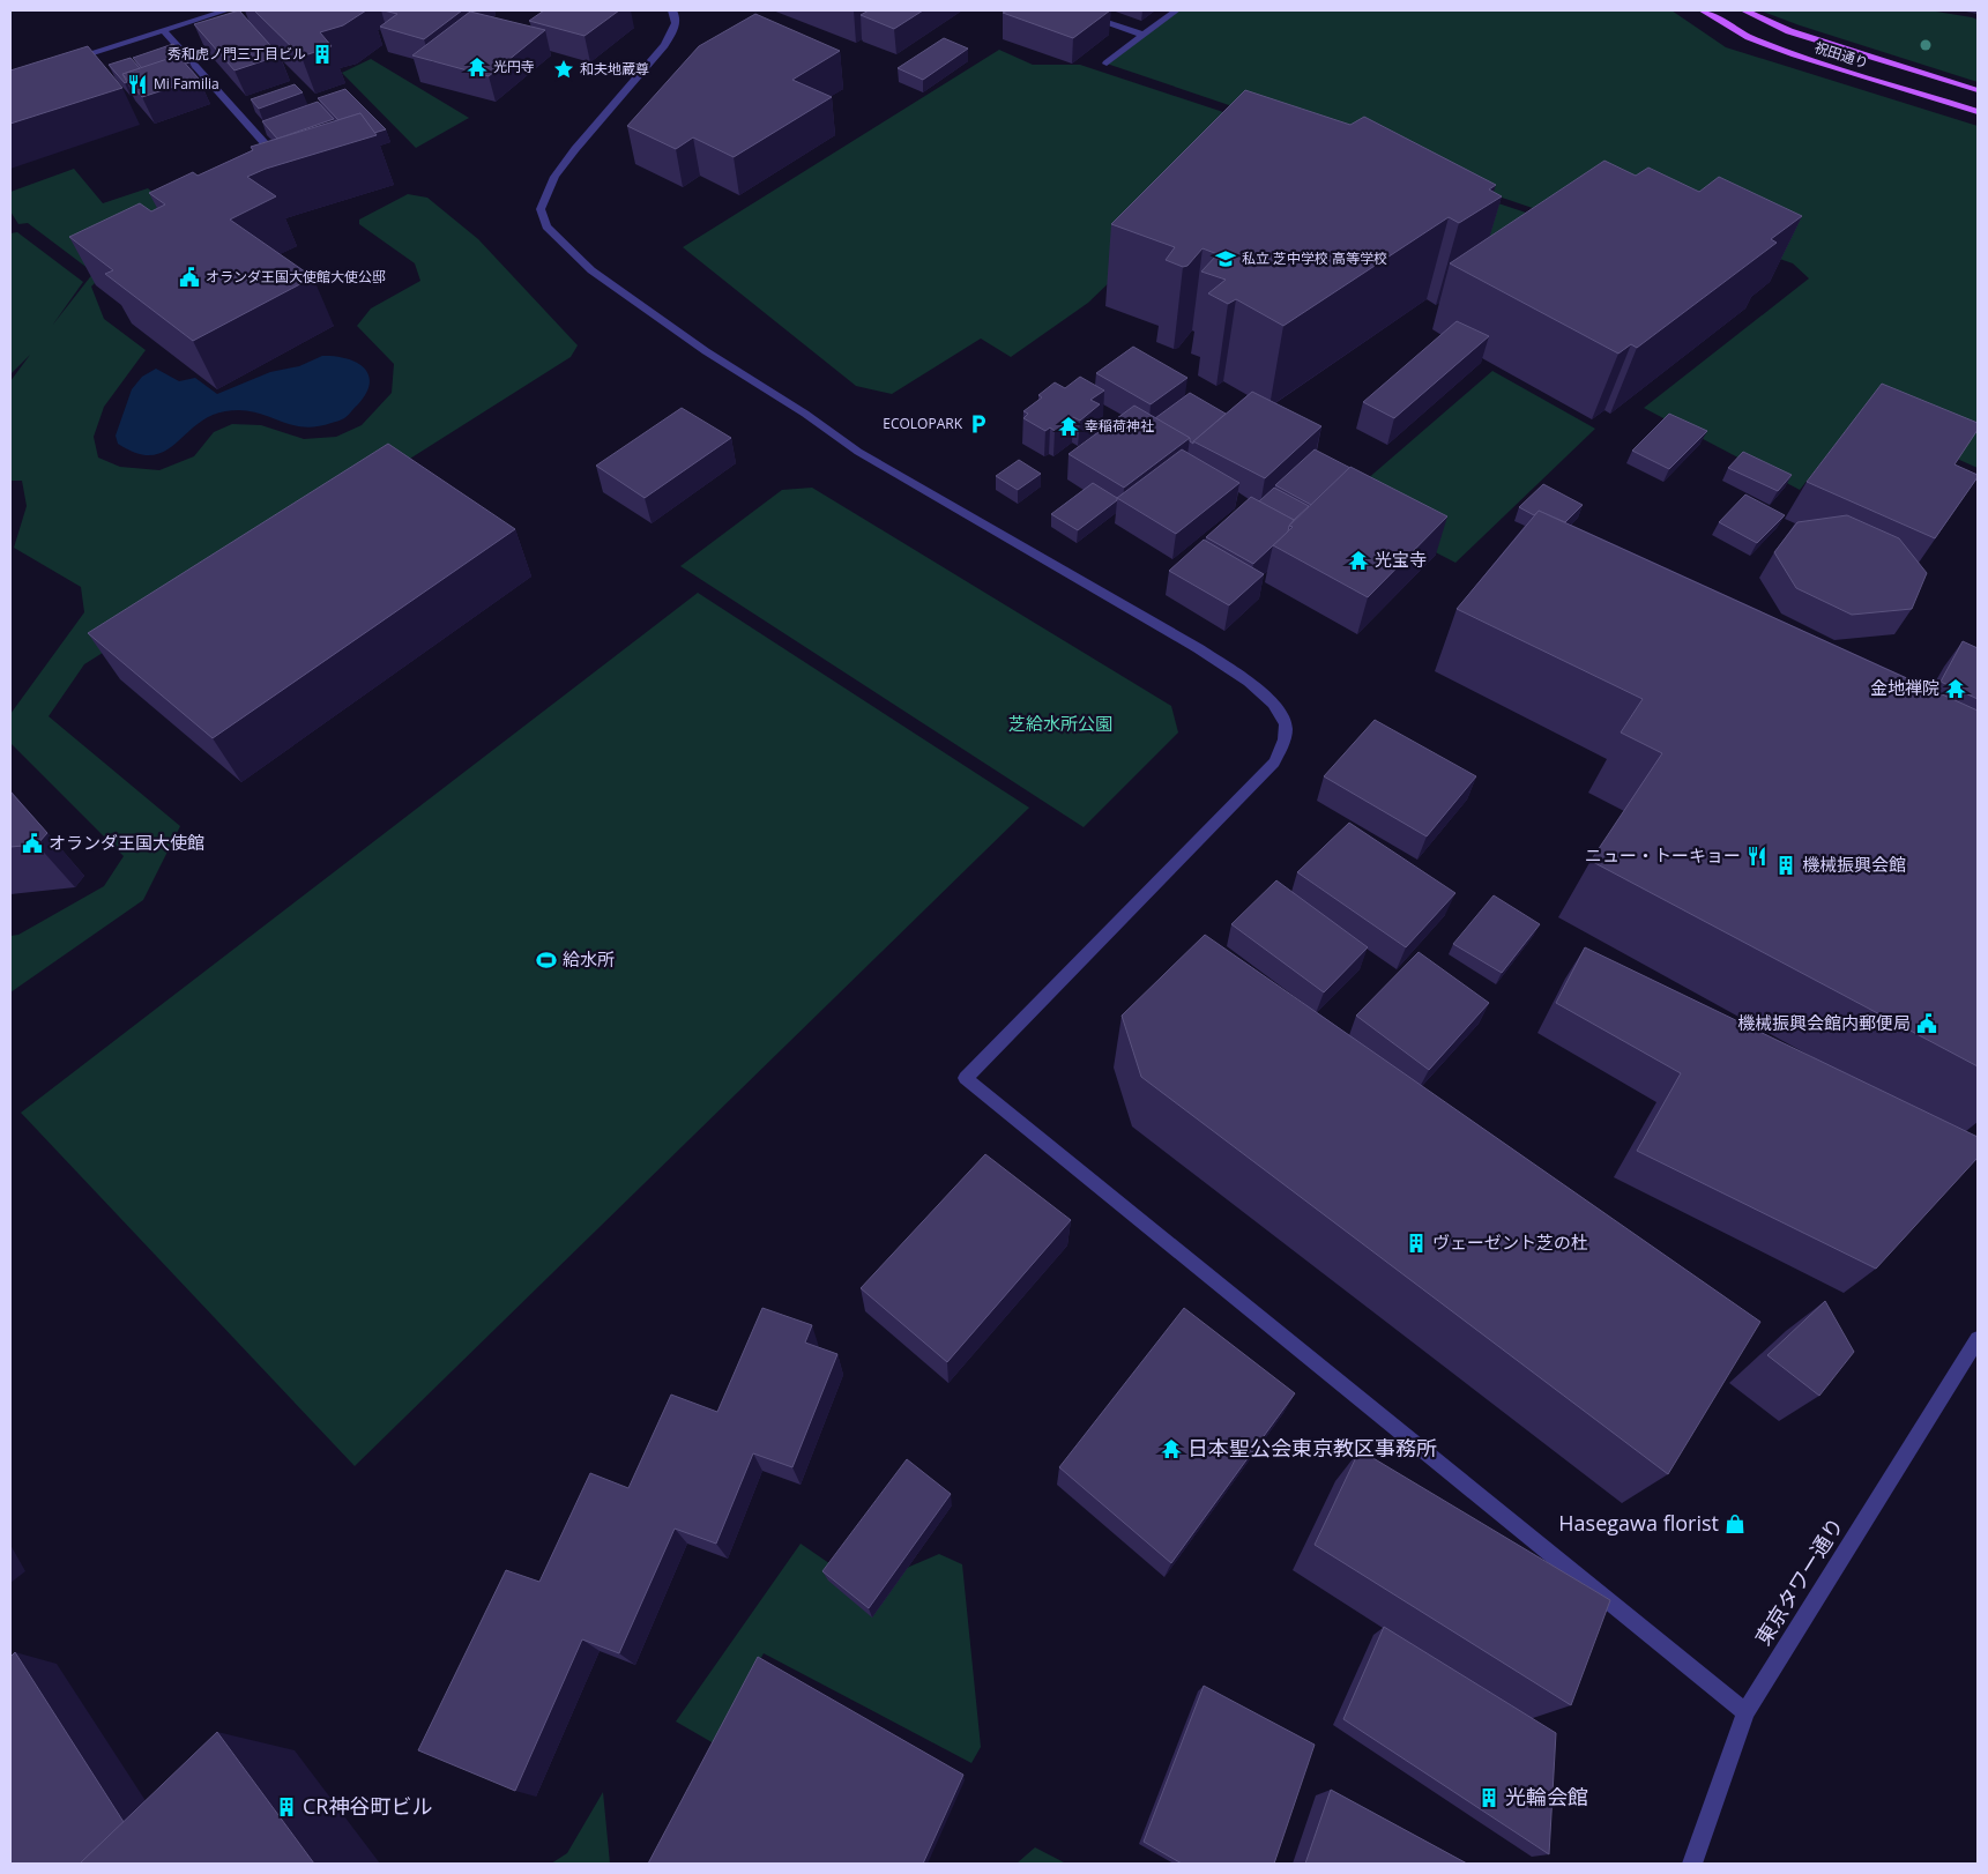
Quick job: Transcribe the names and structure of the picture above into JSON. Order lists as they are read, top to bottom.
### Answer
{
  "streets": {
    "main road": ["祝田通り"],
    "street": ["東京タワー通り"]
  },
  "parks": ["芝給水所公園"],
  "places": {
    "building": [
      "秀和虎ノ門三丁目ビル",
      "機械振興会館",
      "ヴェーゼント芝の杜",
      "光輪会館",
      "CR神谷町ビル"
    ],
    "temple": [
      "光円寺",
      "幸稲荷神社",
      "光宝寺",
      "金地禅院",
      "日本聖公会東京教区事務所"
    ],
    "place": ["和夫地蔵尊"],
    "restaurant": ["Mi Familia", "ニュー・トーキョー"],
    "school or university": ["私立 芝中学校 高等学校"],
    "public building": ["オランダ王国大使館大使公邸", "オランダ王国大使館", "機械振興会館内郵便局"],
    "parking": ["ECOLOPARK"],
    "sports": ["給水所"],
    "shop": ["Hasegawa florist"]
  }
}
